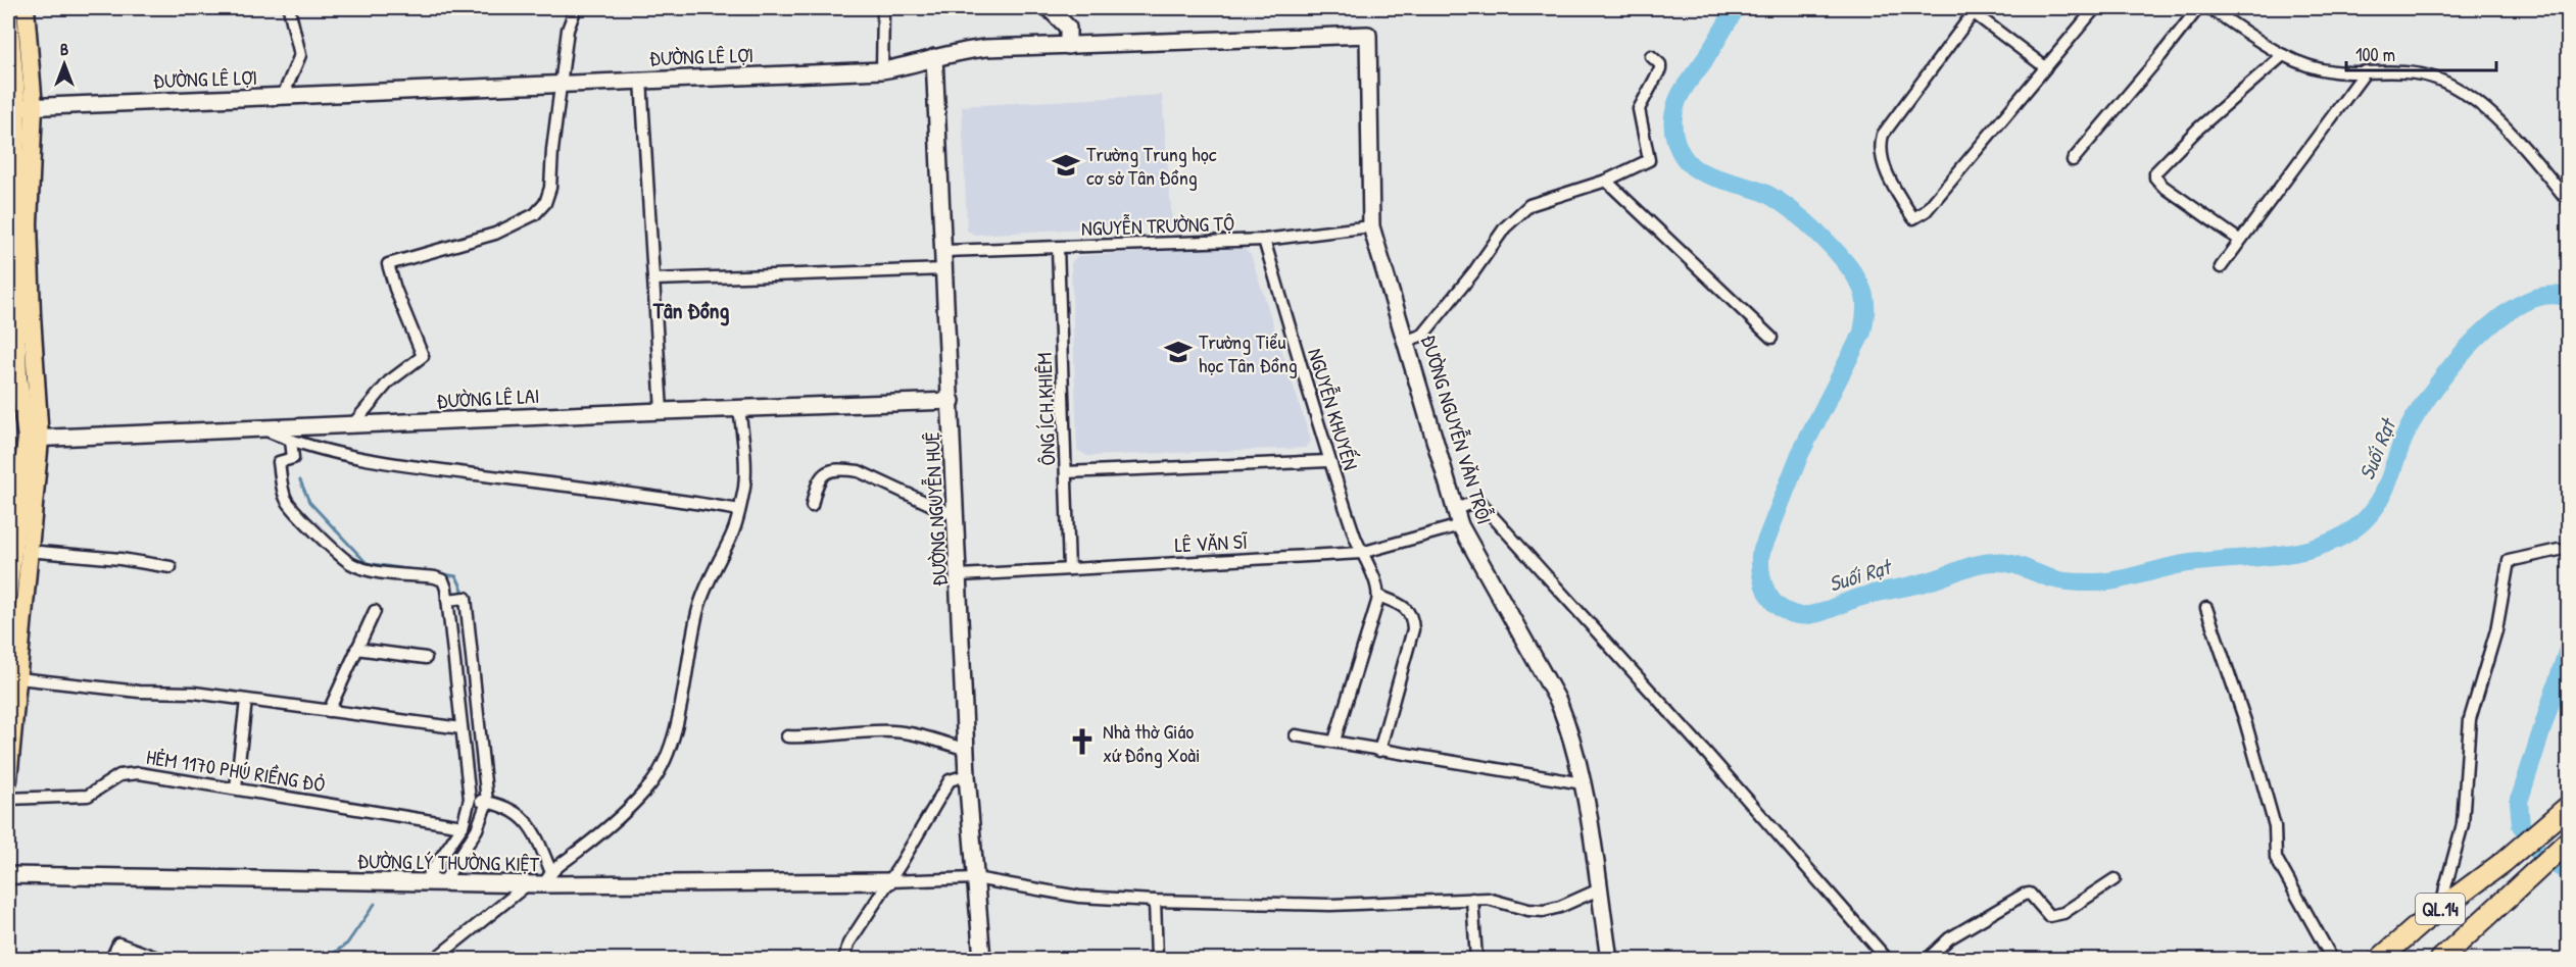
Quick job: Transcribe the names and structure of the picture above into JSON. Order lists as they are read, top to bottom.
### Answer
{
  "streets": {
    "highway": ["QL.14"],
    "street": [
      "ĐƯỜNG LÊ LỢI",
      "NGUYỄN TRƯỜNG TỘ",
      "ĐƯỜNG LÊ LAI",
      "ÔNG ÍCH KHIÊM",
      "NGUYỄN KHUYẾN",
      "ĐƯỜNG NGUYỄN VĂN TRỖI",
      "ĐƯỜNG NGUYỄN HUỆ",
      "LÊ VĂN SĨ",
      "HẺM 1170 PHÚ RIỀNG ĐỎ",
      "ĐƯỜNG LÝ THƯỜNG KIỆT"
    ]
  },
  "crossings": [
    ["ĐƯỜNG LÊ LỢI", "ĐƯỜNG NGUYỄN VĂN TRỖI"],
    ["ĐƯỜNG LÊ LỢI", "ĐƯỜNG NGUYỄN HUỆ"],
    ["NGUYỄN TRƯỜNG TỘ", "ÔNG ÍCH KHIÊM"],
    ["NGUYỄN TRƯỜNG TỘ", "NGUYỄN KHUYẾN"],
    ["NGUYỄN TRƯỜNG TỘ", "ĐƯỜNG NGUYỄN VĂN TRỖI"],
    ["NGUYỄN TRƯỜNG TỘ", "ĐƯỜNG NGUYỄN HUỆ"],
    ["ĐƯỜNG LÊ LAI", "ĐƯỜNG NGUYỄN HUỆ"],
    ["ÔNG ÍCH KHIÊM", "LÊ VĂN SĨ"],
    ["NGUYỄN KHUYẾN", "LÊ VĂN SĨ"],
    ["ĐƯỜNG NGUYỄN VĂN TRỖI", "LÊ VĂN SĨ"],
    ["ĐƯỜNG NGUYỄN HUỆ", "LÊ VĂN SĨ"]
  ],
  "districts": ["Tân Đồng"],
  "water": ["Suối Rạt"],
  "places": {
    "school or university": ["Trường Trung học cơ sở Tân Đồng", "Trường Tiểu học Tân Đồng"],
    "church": ["Nhà thờ Giáo xứ Đồng Xoài"]
  },
  "scale_bar": "100 m",
  "north": "top"
}
